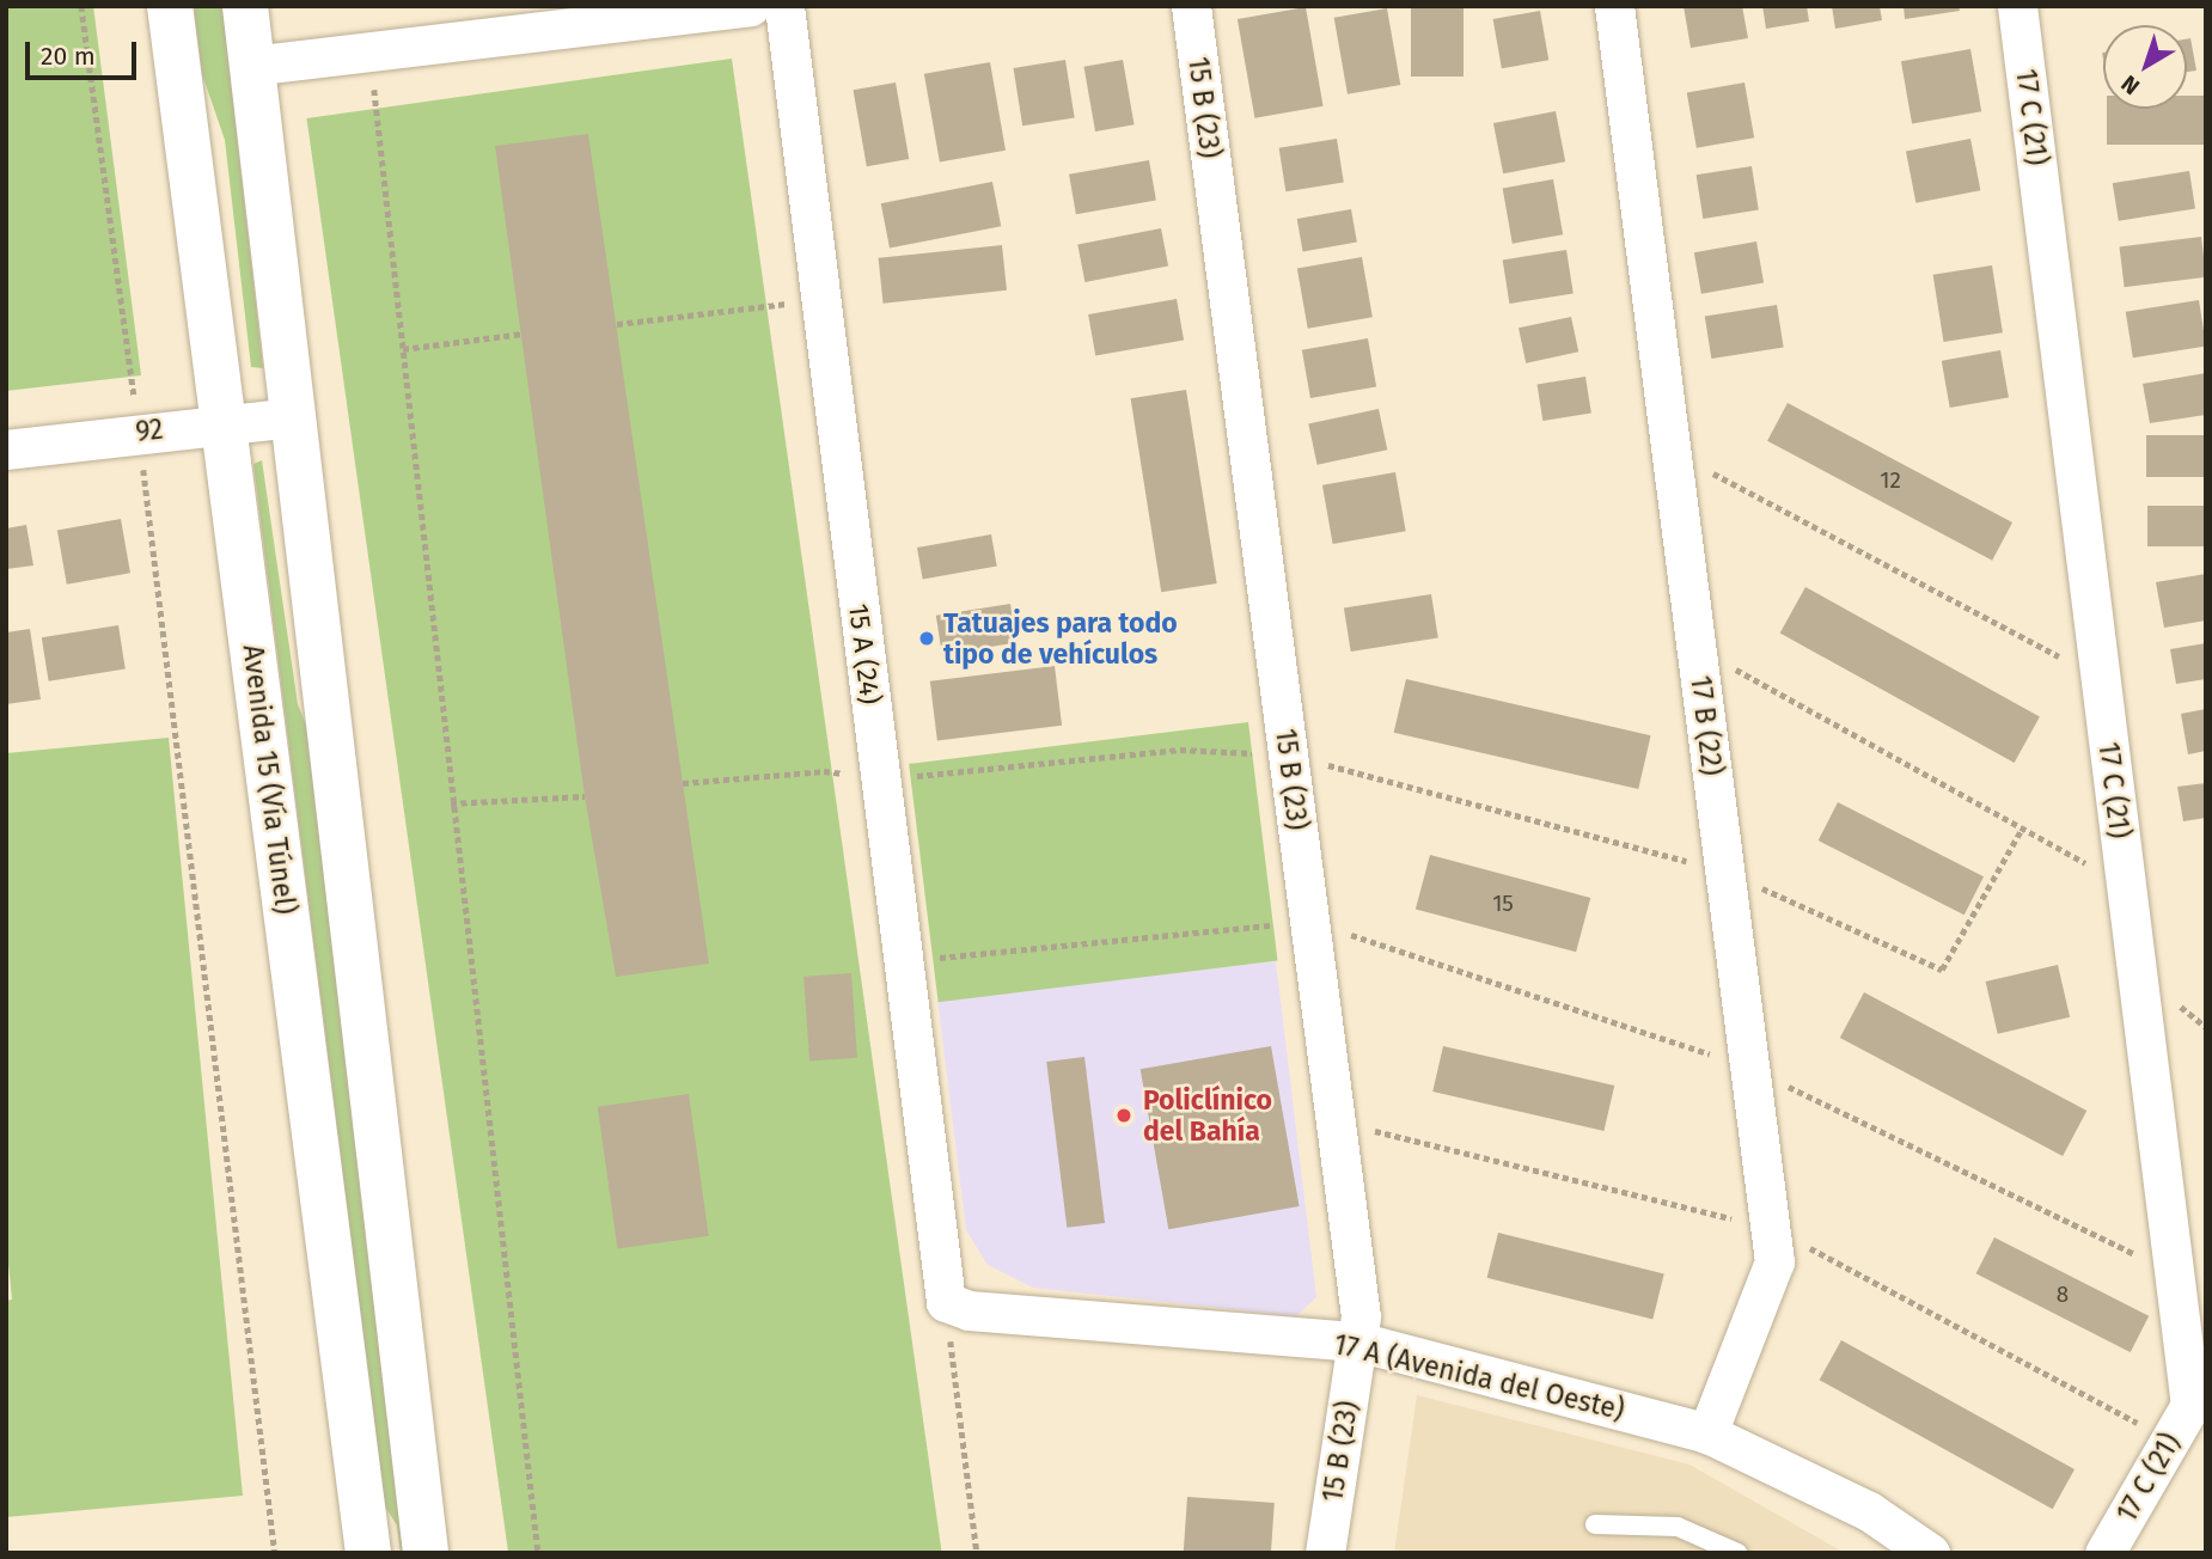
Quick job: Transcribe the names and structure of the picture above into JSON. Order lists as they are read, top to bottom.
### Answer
{
  "streets": {
    "main road": ["Avenida 15 (Vía Túnel)"],
    "street": [
      "15 B (23)",
      "17 C (21)",
      "92",
      "15 A (24)",
      "17 B (22)",
      "17 A (Avenida del Oeste)"
    ]
  },
  "crossings": [
    ["15 B (23)", "17 A (Avenida del Oeste)"],
    ["92", "Avenida 15 (Vía Túnel)"],
    ["15 A (24)", "17 A (Avenida del Oeste)"],
    ["17 B (22)", "17 A (Avenida del Oeste)"]
  ],
  "places": ["Tatuajes para todo tipo de vehículos", "Policlínico del Bahía"],
  "house_numbers": ["12", "15", "8"],
  "scale_bar": "20 m",
  "north": "bottom left"
}
